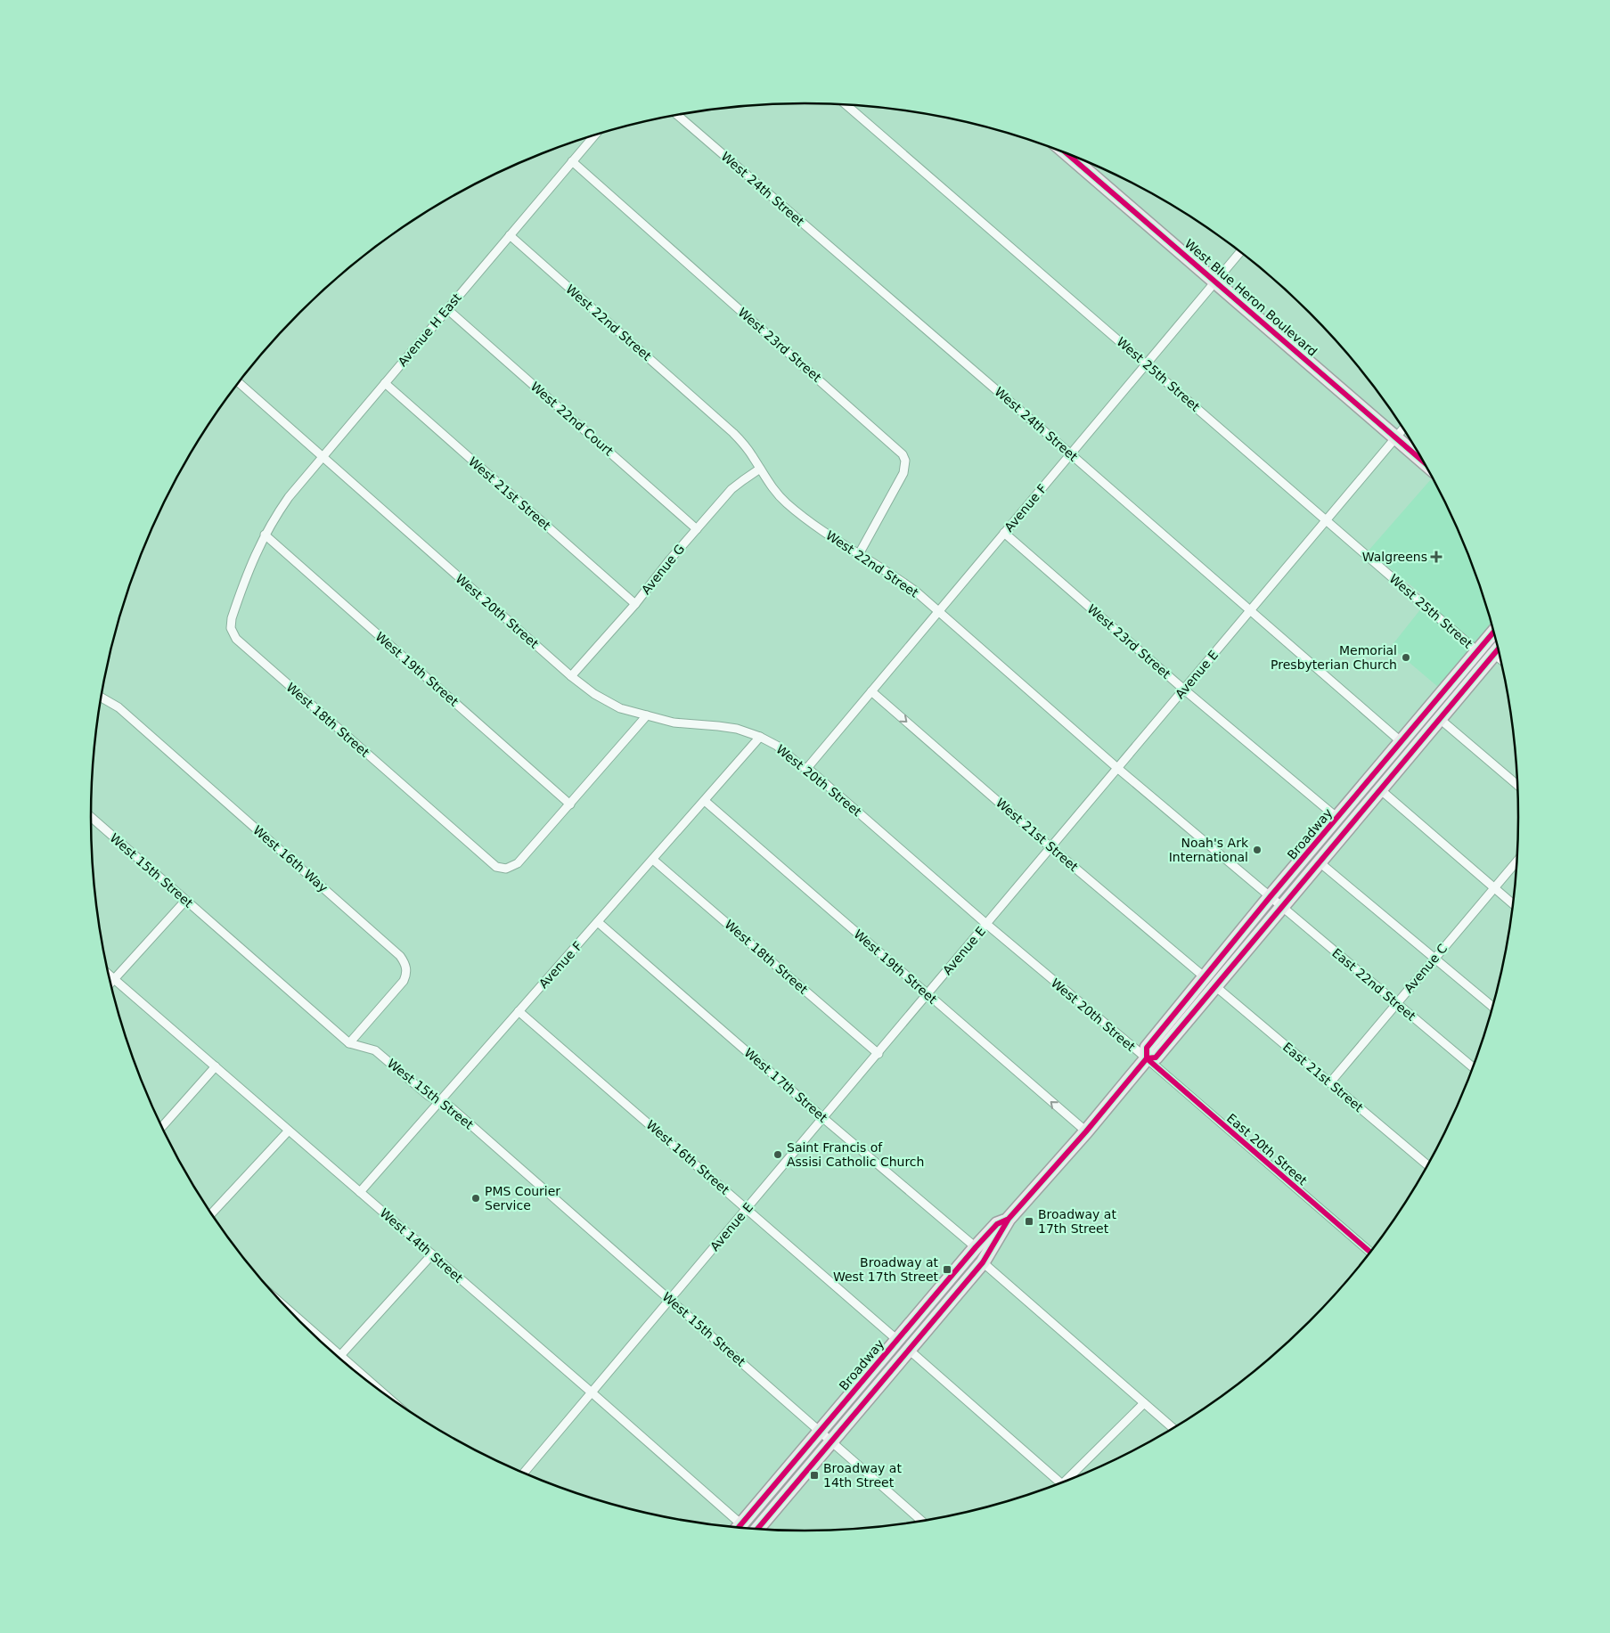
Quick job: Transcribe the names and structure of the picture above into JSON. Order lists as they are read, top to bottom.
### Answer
{
  "streets": {
    "main road": ["West Blue Heron Boulevard", "Broadway"],
    "street": [
      "West 24th Street",
      "West 22nd Street",
      "Avenue H East",
      "West 23rd Street",
      "West 25th Street",
      "West 22nd Court",
      "West 21st Street",
      "Avenue F",
      "Avenue G",
      "West 20th Street",
      "West 19th Street",
      "Avenue E",
      "West 18th Street",
      "West 16th Way",
      "West 15th Street",
      "Avenue C",
      "East 22nd Street",
      "East 21st Street",
      "West 17th Street",
      "East 20th Street",
      "West 16th Street",
      "West 14th Street"
    ]
  },
  "crossings": [
    ["West 24th Street", "Avenue F"],
    ["West 24th Street", "Avenue E"],
    ["West 24th Street", "Broadway"],
    ["West Blue Heron Boulevard", "Avenue F"],
    ["West Blue Heron Boulevard", "Avenue E"],
    ["West 22nd Street", "Avenue H East"],
    ["West 22nd Street", "West 23rd Street"],
    ["West 22nd Street", "Avenue F"],
    ["West 22nd Street", "Avenue G"],
    ["West 22nd Street", "Avenue E"],
    ["West 22nd Street", "Broadway"],
    ["West 22nd Street", "East 22nd Street"],
    ["Avenue H East", "West 23rd Street"],
    ["Avenue H East", "West 22nd Court"],
    ["Avenue H East", "West 21st Street"],
    ["Avenue H East", "West 20th Street"],
    ["Avenue H East", "West 19th Street"],
    ["Avenue H East", "West 18th Street"],
    ["West 23rd Street", "Avenue F"],
    ["West 23rd Street", "Avenue E"],
    ["West 23rd Street", "Broadway"],
    ["West 25th Street", "Avenue F"],
    ["West 25th Street", "Avenue E"],
    ["West 25th Street", "Broadway"],
    ["West 22nd Court", "Avenue G"],
    ["West 21st Street", "Avenue F"],
    ["West 21st Street", "Avenue G"],
    ["West 21st Street", "Avenue E"],
    ["West 21st Street", "Broadway"],
    ["Avenue F", "West 20th Street"],
    ["Avenue F", "West 19th Street"],
    ["Avenue F", "West 18th Street"],
    ["Avenue F", "West 15th Street"],
    ["Avenue F", "West 17th Street"],
    ["Avenue F", "West 16th Street"],
    ["Avenue F", "West 14th Street"],
    ["Avenue G", "West 20th Street"],
    ["West 20th Street", "Avenue E"],
    ["West 20th Street", "Broadway"],
    ["West 20th Street", "East 20th Street"],
    ["West 19th Street", "Avenue E"],
    ["West 19th Street", "West 18th Street"],
    ["West 19th Street", "Broadway"],
    ["Avenue E", "West 18th Street"],
    ["Avenue E", "West 15th Street"],
    ["Avenue E", "West 17th Street"],
    ["Avenue E", "West 16th Street"],
    ["Avenue E", "West 14th Street"],
    ["Broadway", "West 15th Street"],
    ["Broadway", "East 22nd Street"],
    ["Broadway", "East 21st Street"],
    ["Broadway", "West 17th Street"],
    ["Broadway", "East 20th Street"],
    ["Broadway", "West 16th Street"],
    ["West 16th Way", "West 15th Street"],
    ["Avenue C", "East 22nd Street"],
    ["Avenue C", "East 21st Street"]
  ],
  "places": {
    "health": ["Walgreens"],
    "other": [
      "Memorial Presbyterian Church",
      "Noah's Ark International",
      "Saint Francis of Assisi Catholic Church",
      "PMS Courier Service"
    ],
    "transit": ["Broadway at 17th Street", "Broadway at West 17th Street", "Broadway at 14th Street"]
  }
}
